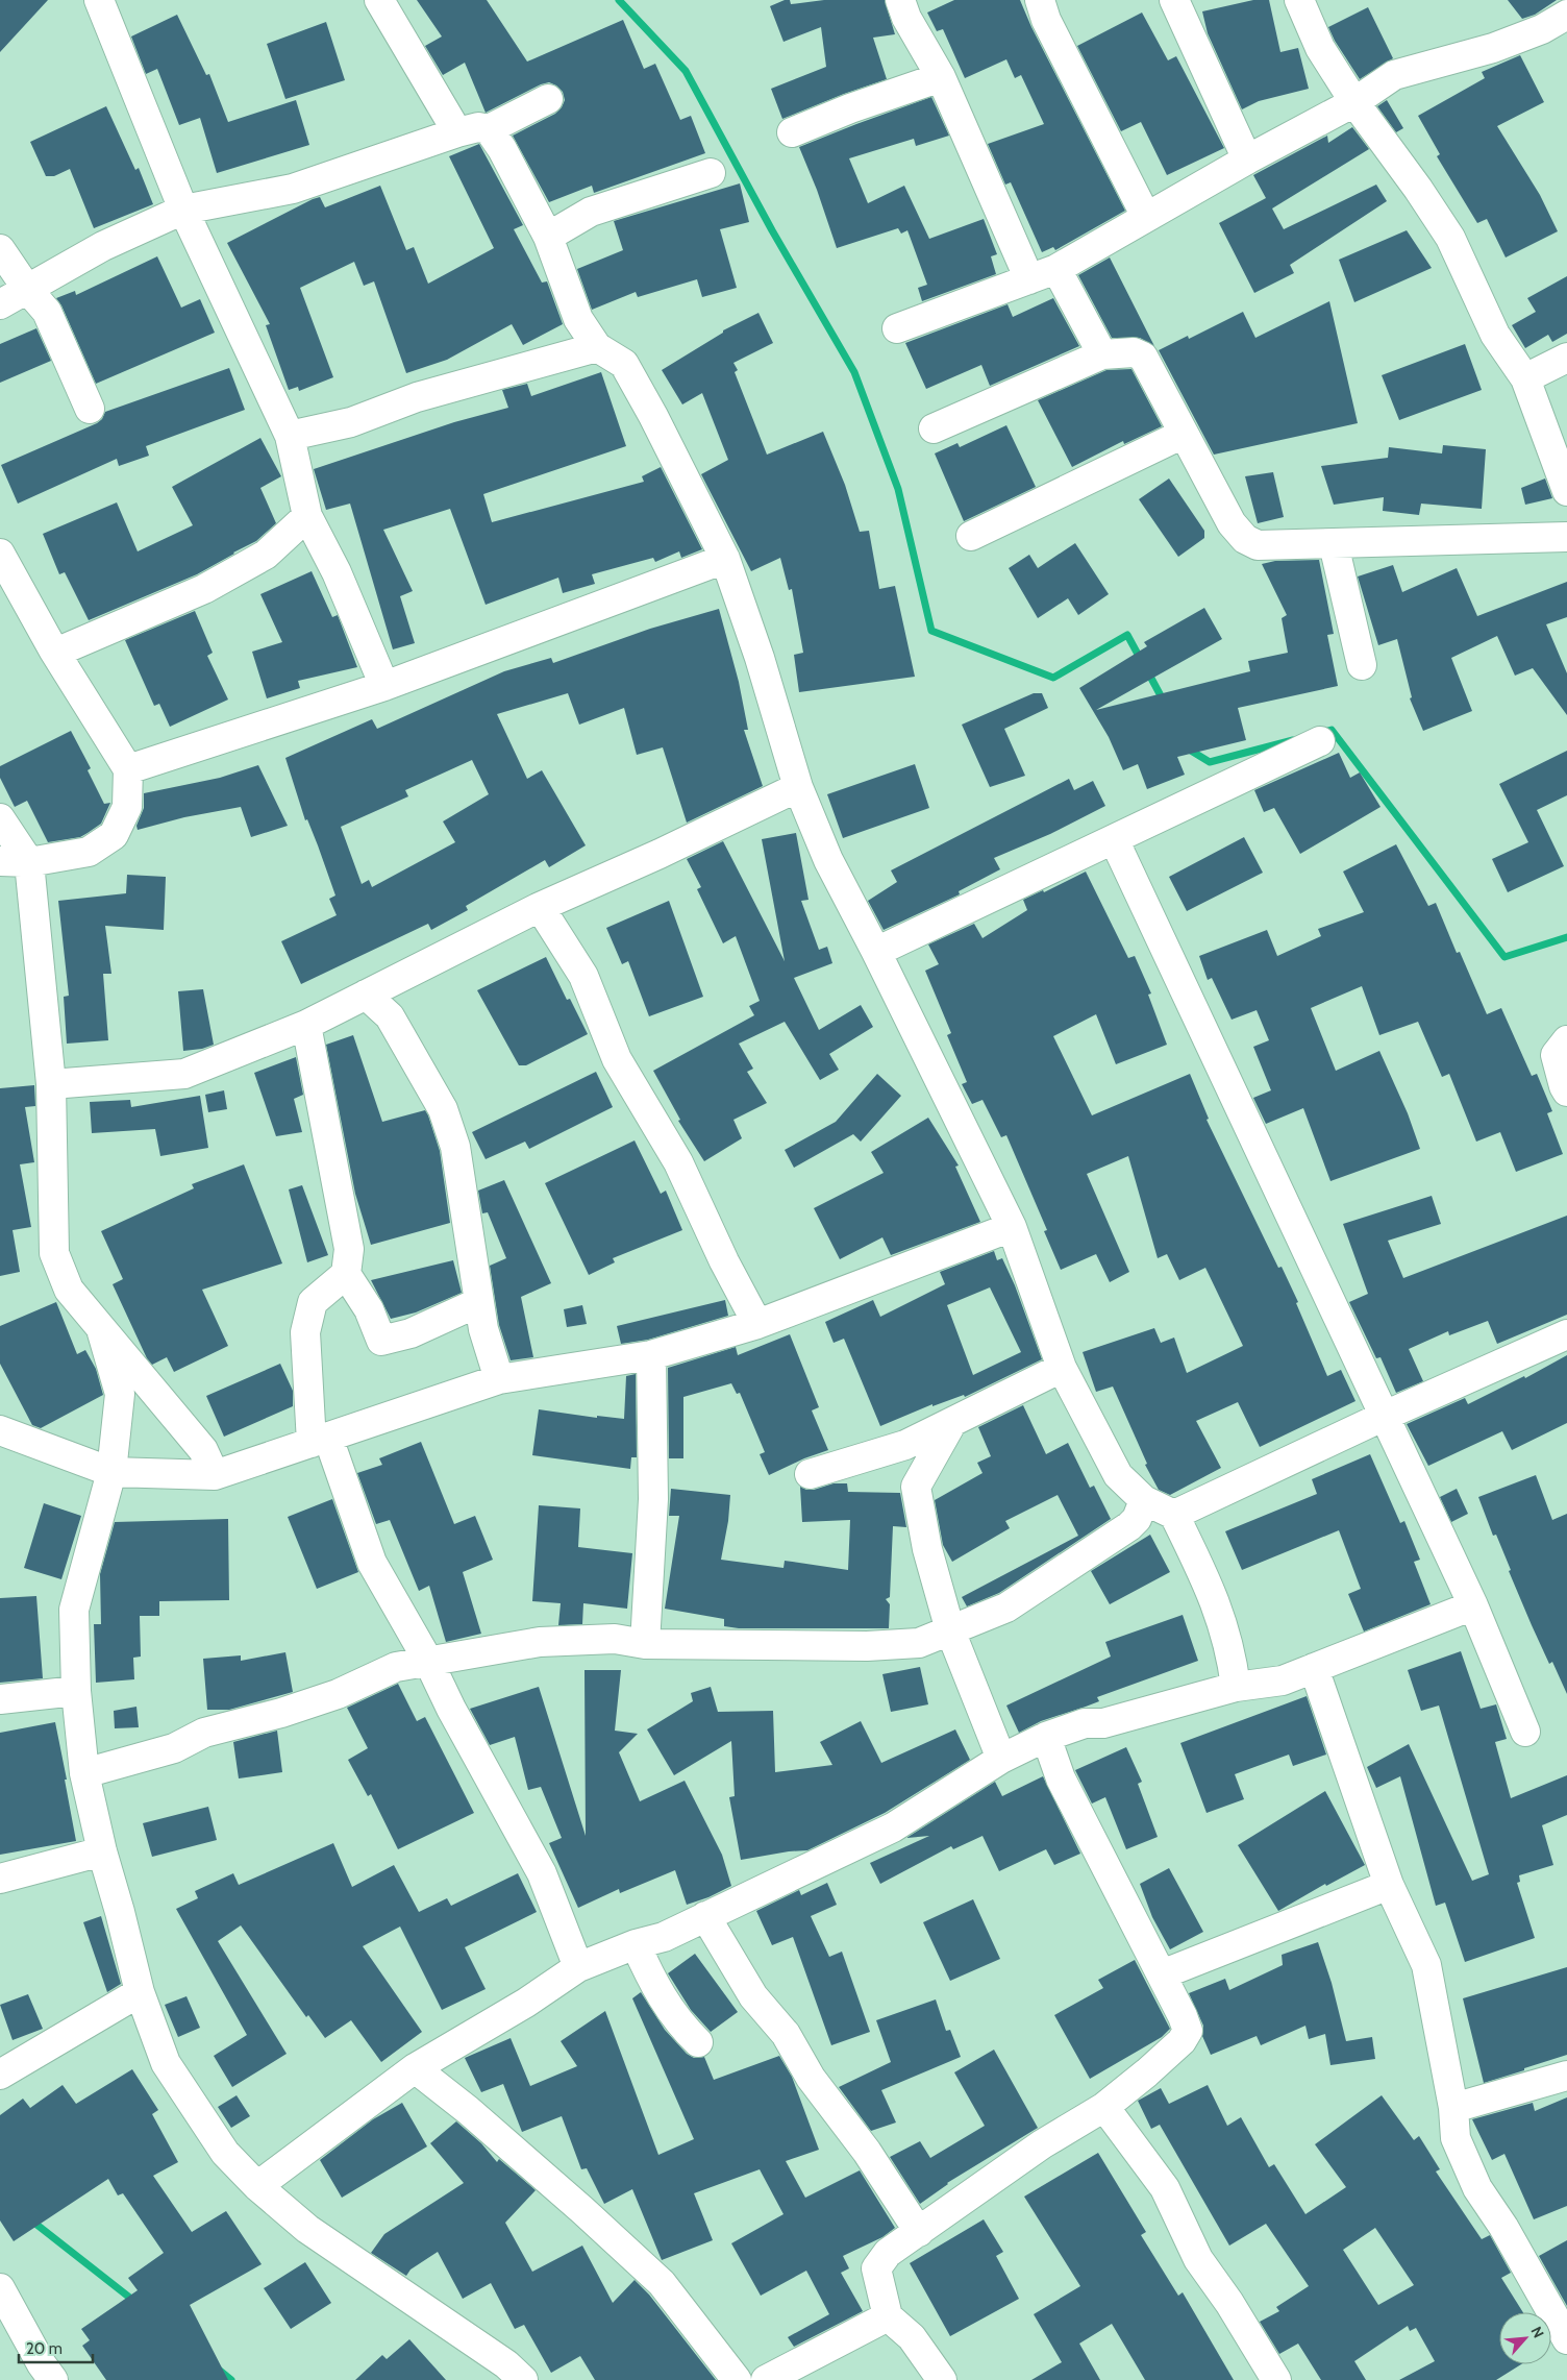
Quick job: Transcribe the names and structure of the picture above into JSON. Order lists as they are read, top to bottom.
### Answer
{
  "scale_bar": "20 m",
  "north": "top right"
}
